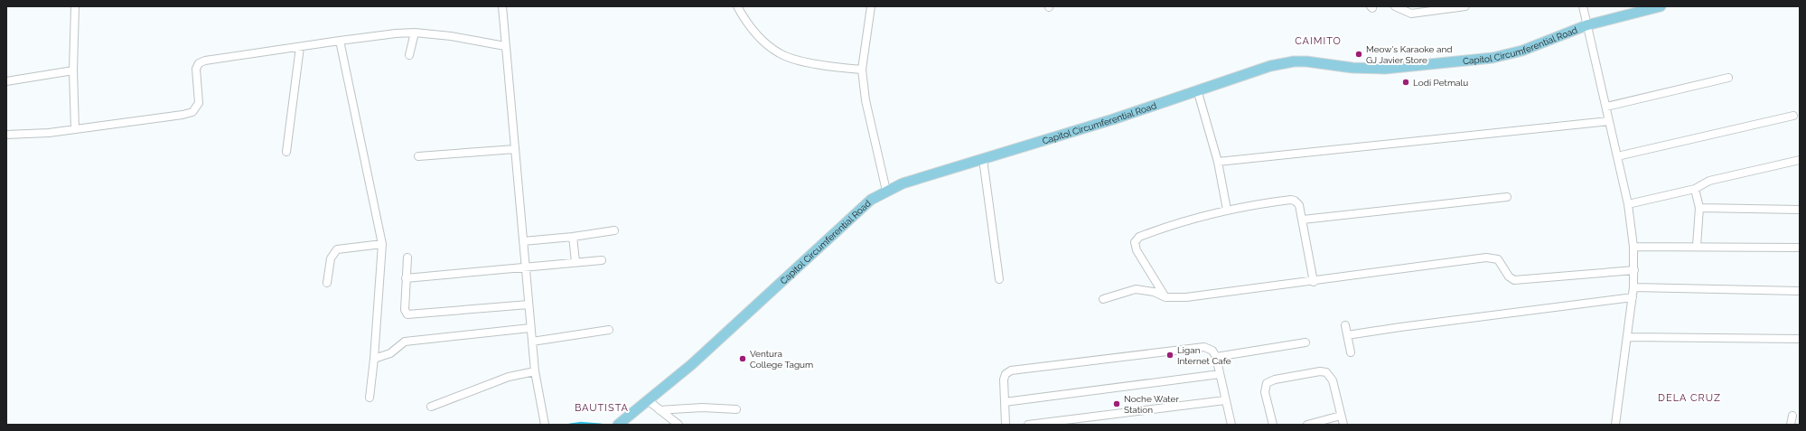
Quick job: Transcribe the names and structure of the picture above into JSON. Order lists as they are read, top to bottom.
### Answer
{
  "streets": {
    "main road": ["Capitol Circumferential Road"]
  },
  "districts": ["CAIMITO", "DELA CRUZ", "BAUTISTA"],
  "places": [
    "Meow's Karaoke and GJ Javier Store",
    "Lodi Petmalu",
    "Ligan Internet Cafe",
    "Ventura College Tagum",
    "Noche Water Station"
  ]
}
